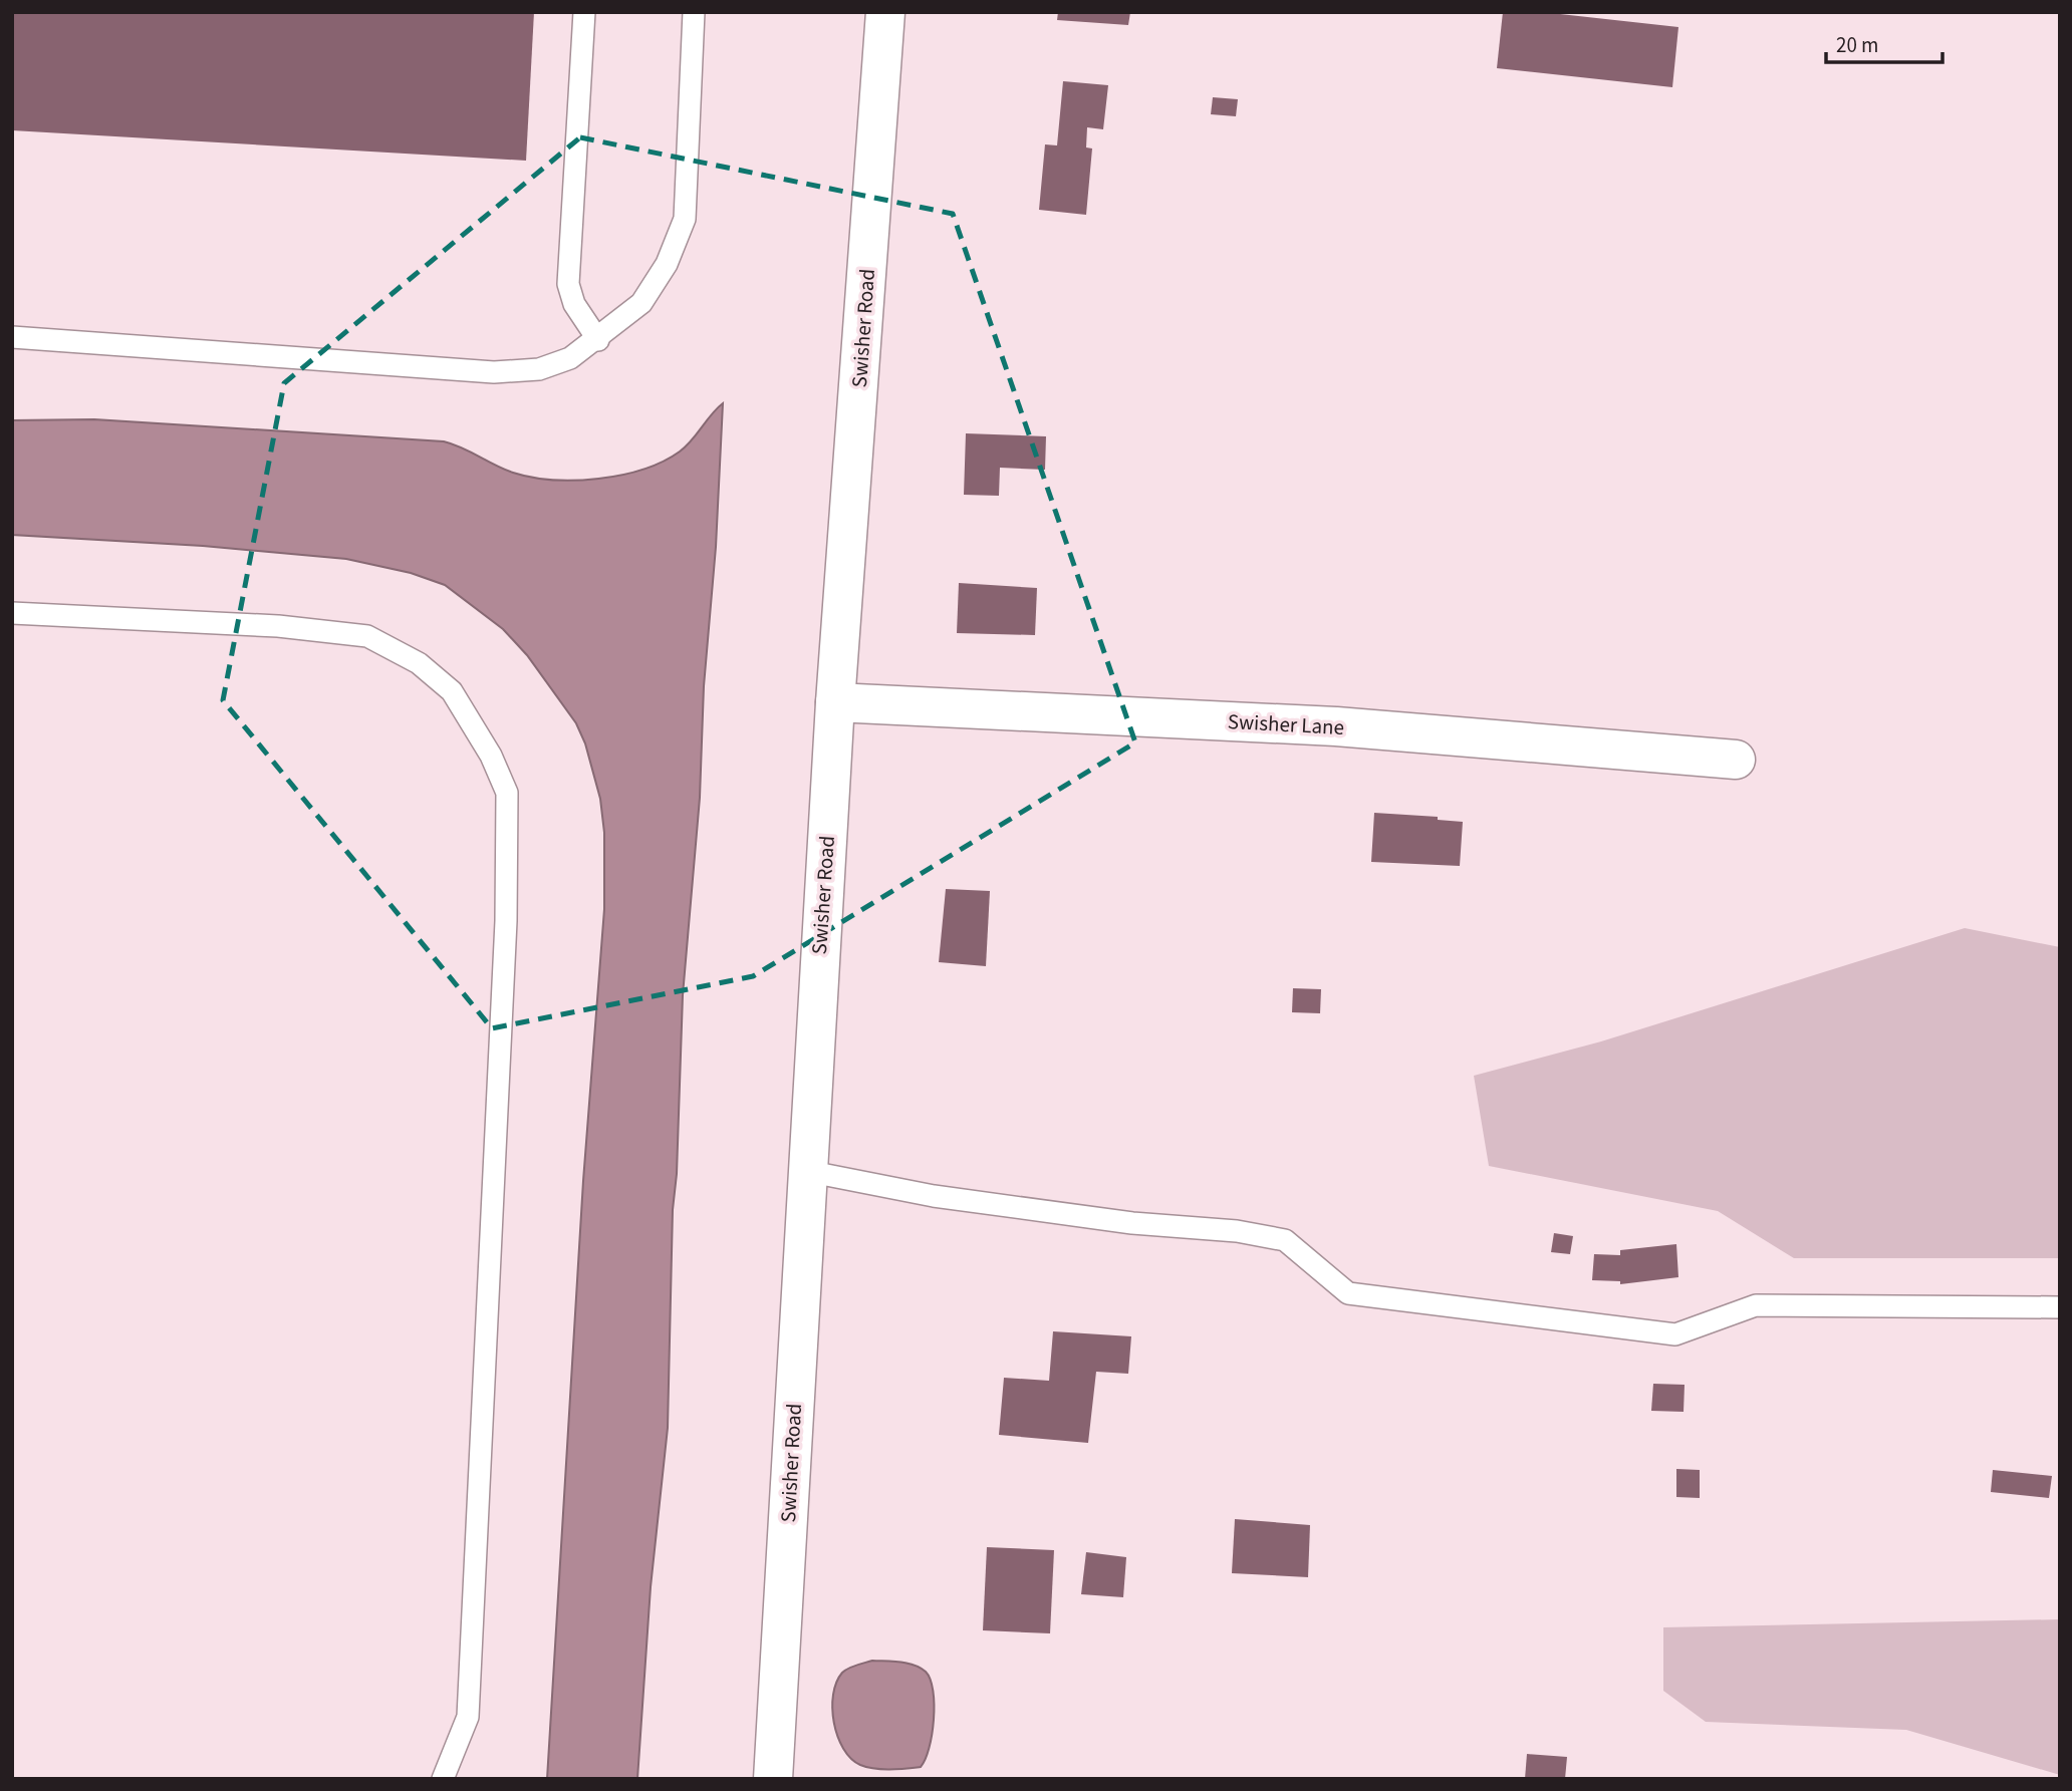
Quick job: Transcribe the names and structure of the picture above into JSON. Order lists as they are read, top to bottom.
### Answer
{
  "streets": {
    "street": ["Swisher Road", "Swisher Lane"]
  },
  "crossings": [
    ["Swisher Road", "Swisher Lane"]
  ],
  "scale_bar": "20 m"
}
